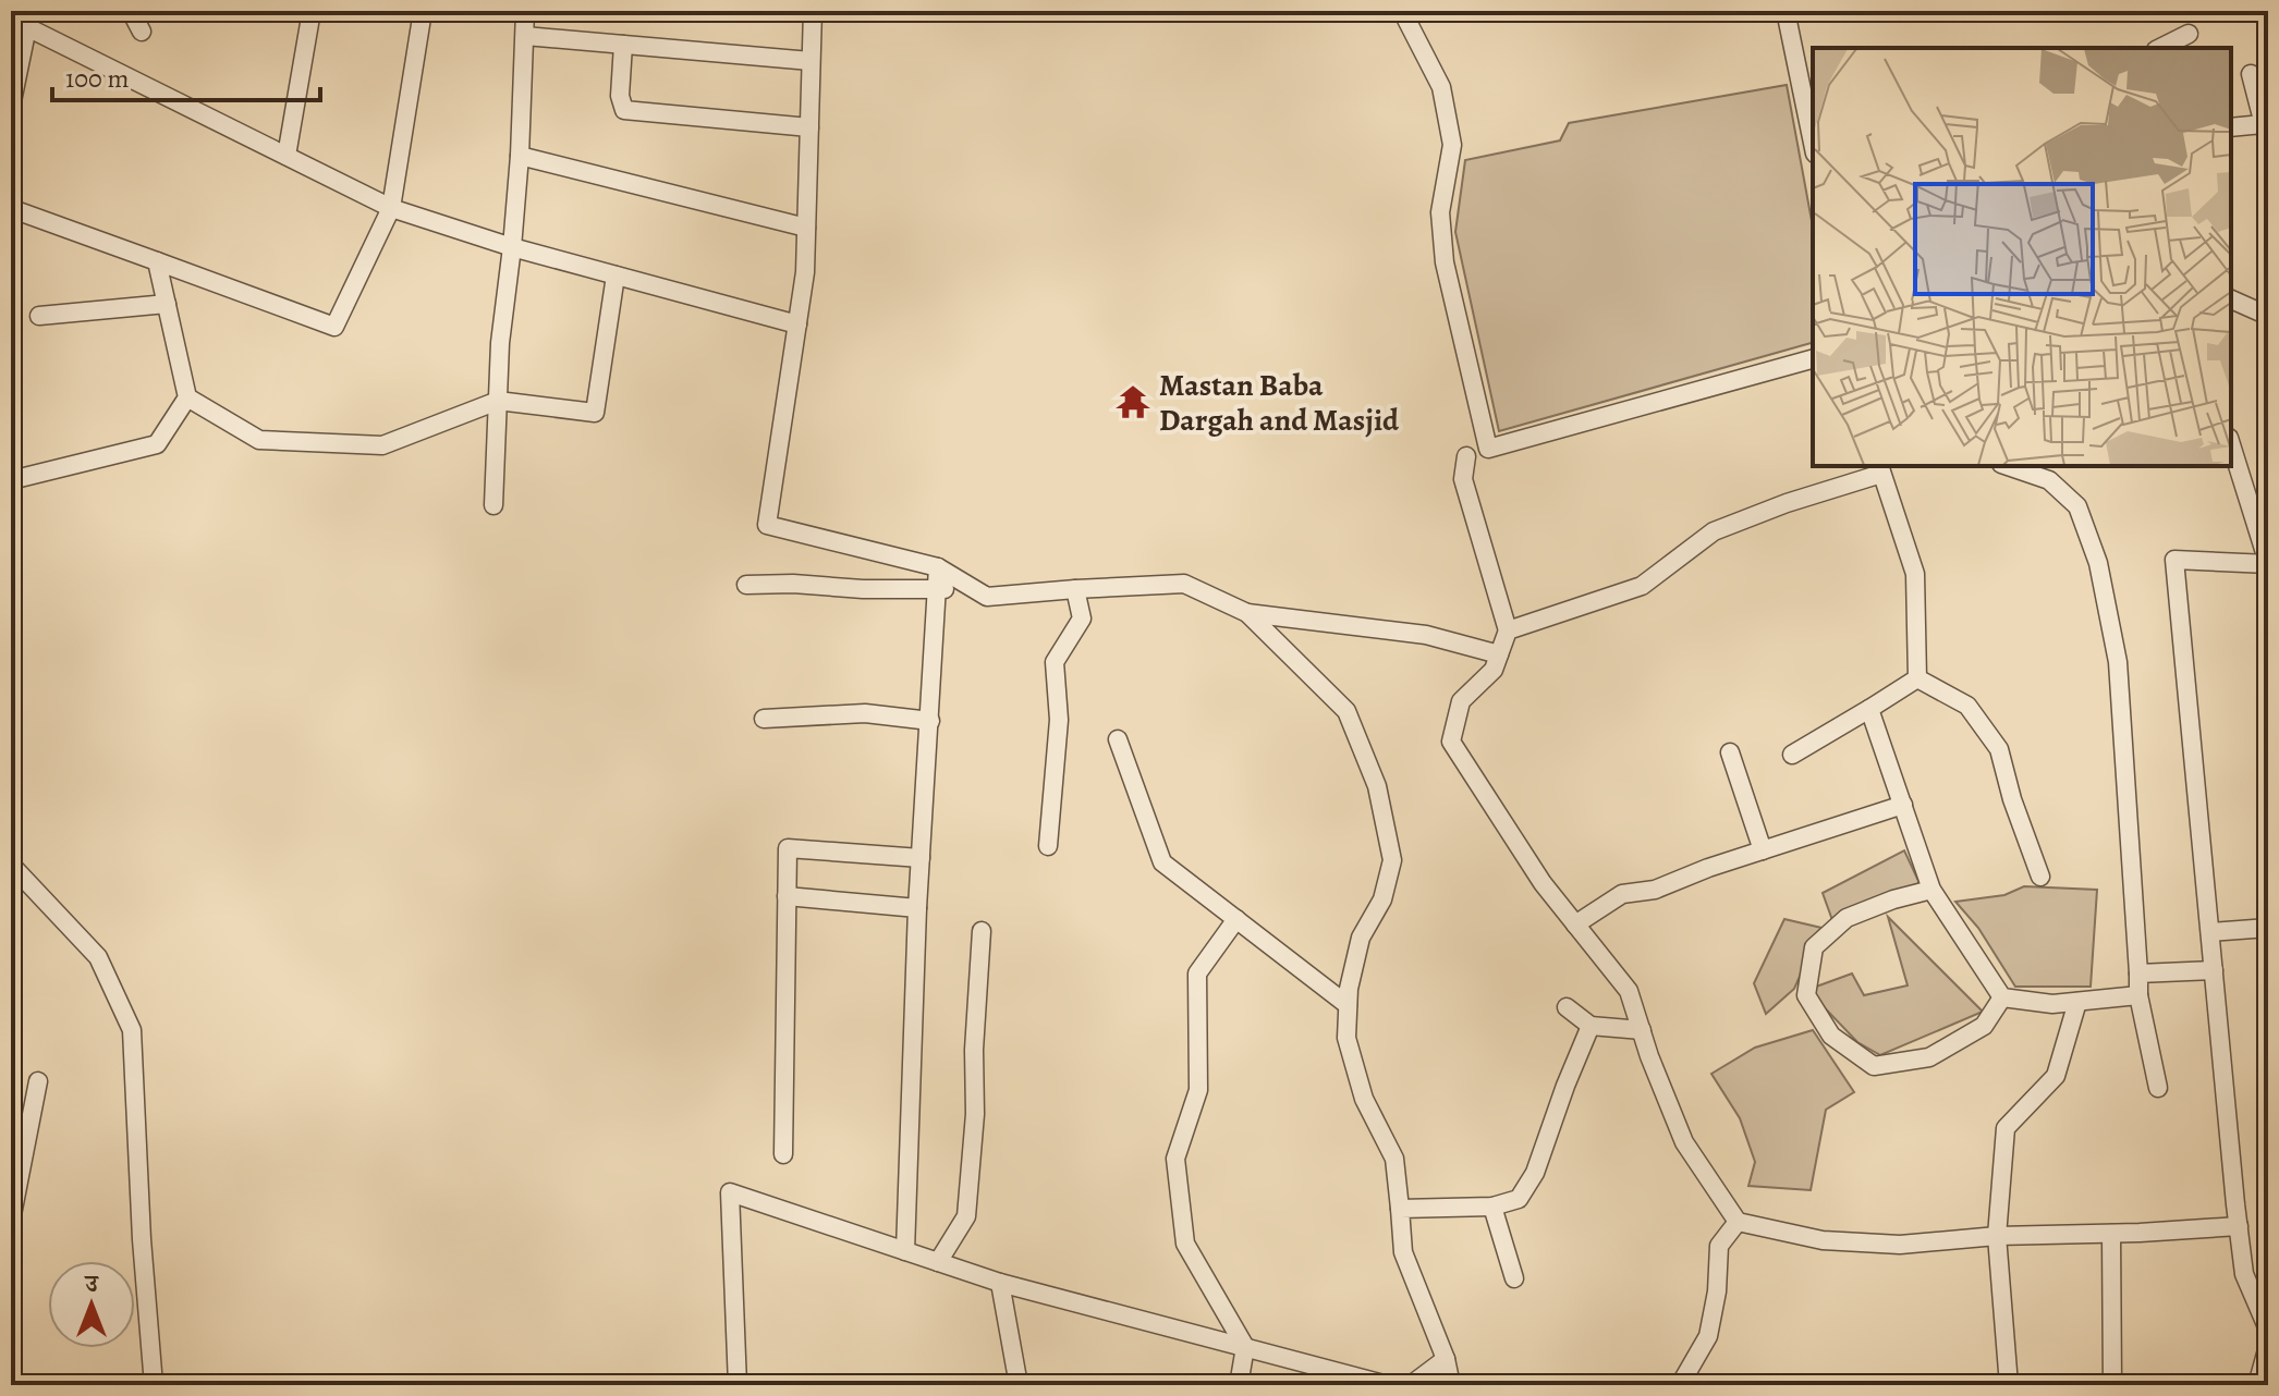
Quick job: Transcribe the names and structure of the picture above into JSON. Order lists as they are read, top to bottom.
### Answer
{
  "places": {
    "temple": ["Mastan Baba Dargah and Masjid"]
  },
  "scale_bar": "100 m",
  "north": "top"
}
